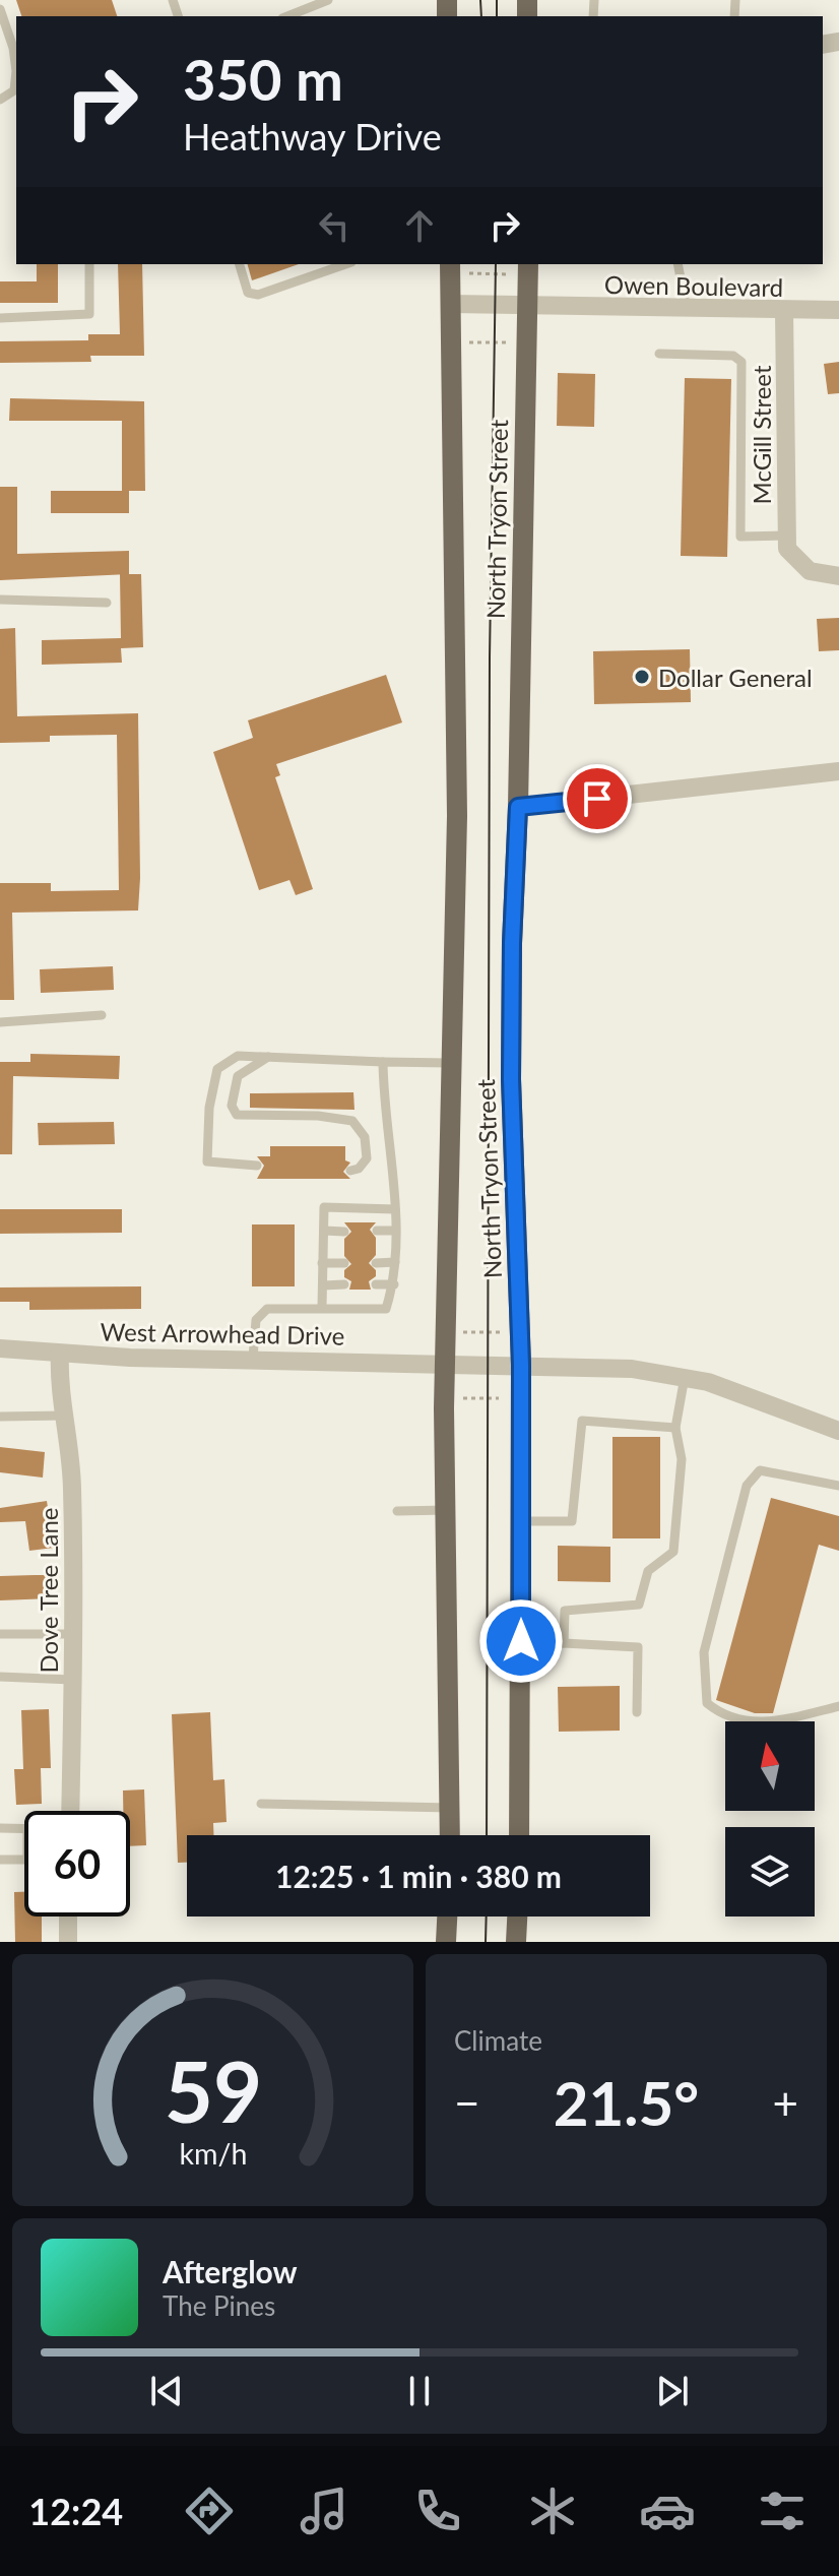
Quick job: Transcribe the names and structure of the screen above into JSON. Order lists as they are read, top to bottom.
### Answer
{
  "streets": {
    "main road": ["North Tryon Street"],
    "street": [
      "Owen Boulevard",
      "McGill Street",
      "West Arrowhead Drive",
      "Dove Tree Lane"
    ]
  },
  "crossings": [
    ["Owen Boulevard", "McGill Street"],
    ["Owen Boulevard", "North Tryon Street"],
    ["North Tryon Street", "West Arrowhead Drive"],
    ["West Arrowhead Drive", "Dove Tree Lane"]
  ],
  "places": ["Dollar General"],
  "north": "top",
  "page": {
    "turn": ["350 m", "Heathway Drive"],
    "limit": "60",
    "trip": "12:25 · 1 min · 380 m",
    "tile": "Climate",
    "heat": ["−", "21.5°", "+"],
    "song": ["Afterglow", "The Pines"],
    "tabs": "12:24",
    "gauge": ["59", "km/h"]
  }
}
